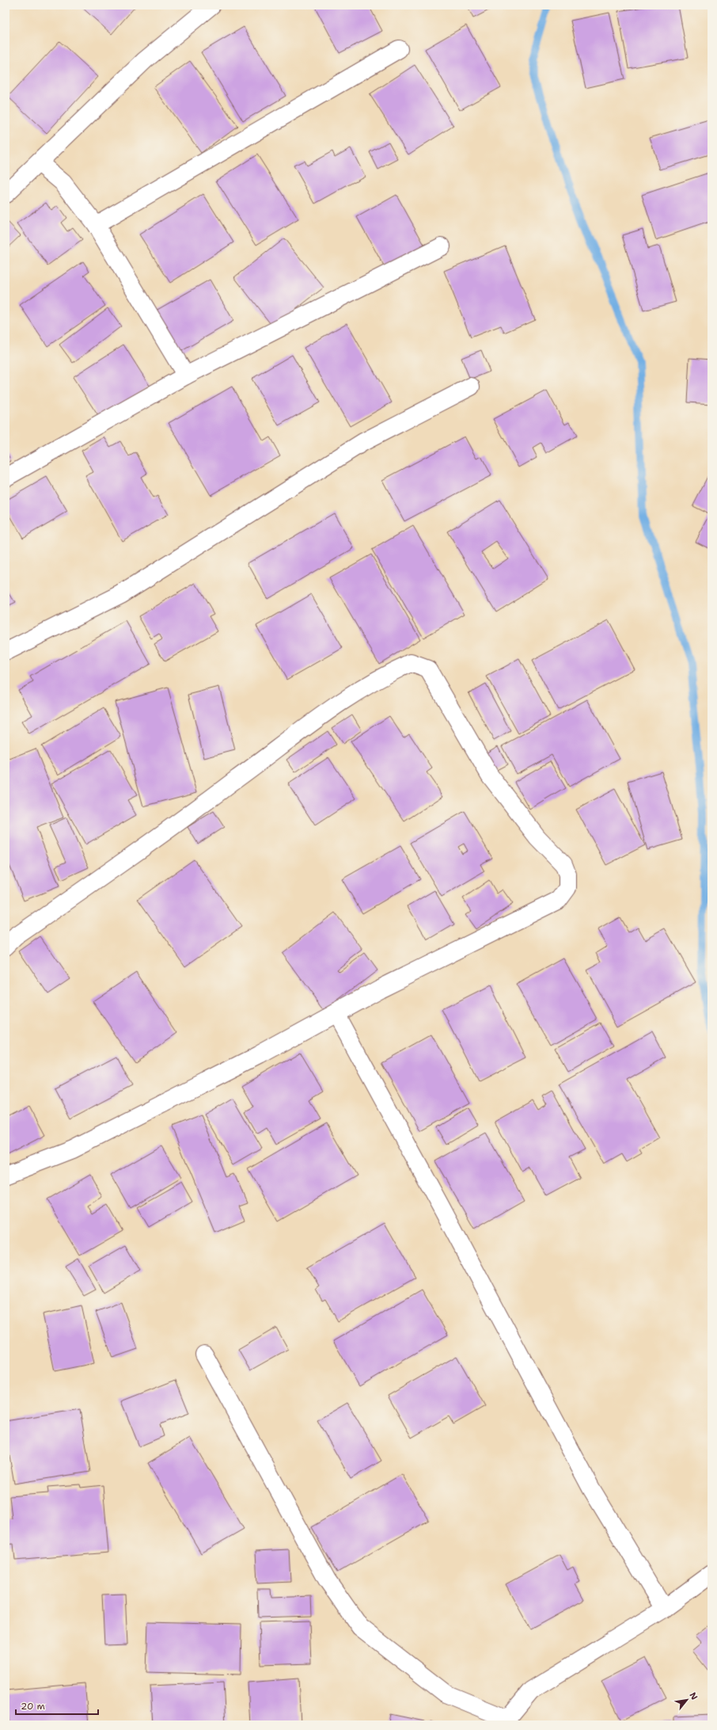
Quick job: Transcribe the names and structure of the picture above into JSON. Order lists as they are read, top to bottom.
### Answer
{
  "scale_bar": "20 m",
  "north": "top right"
}
